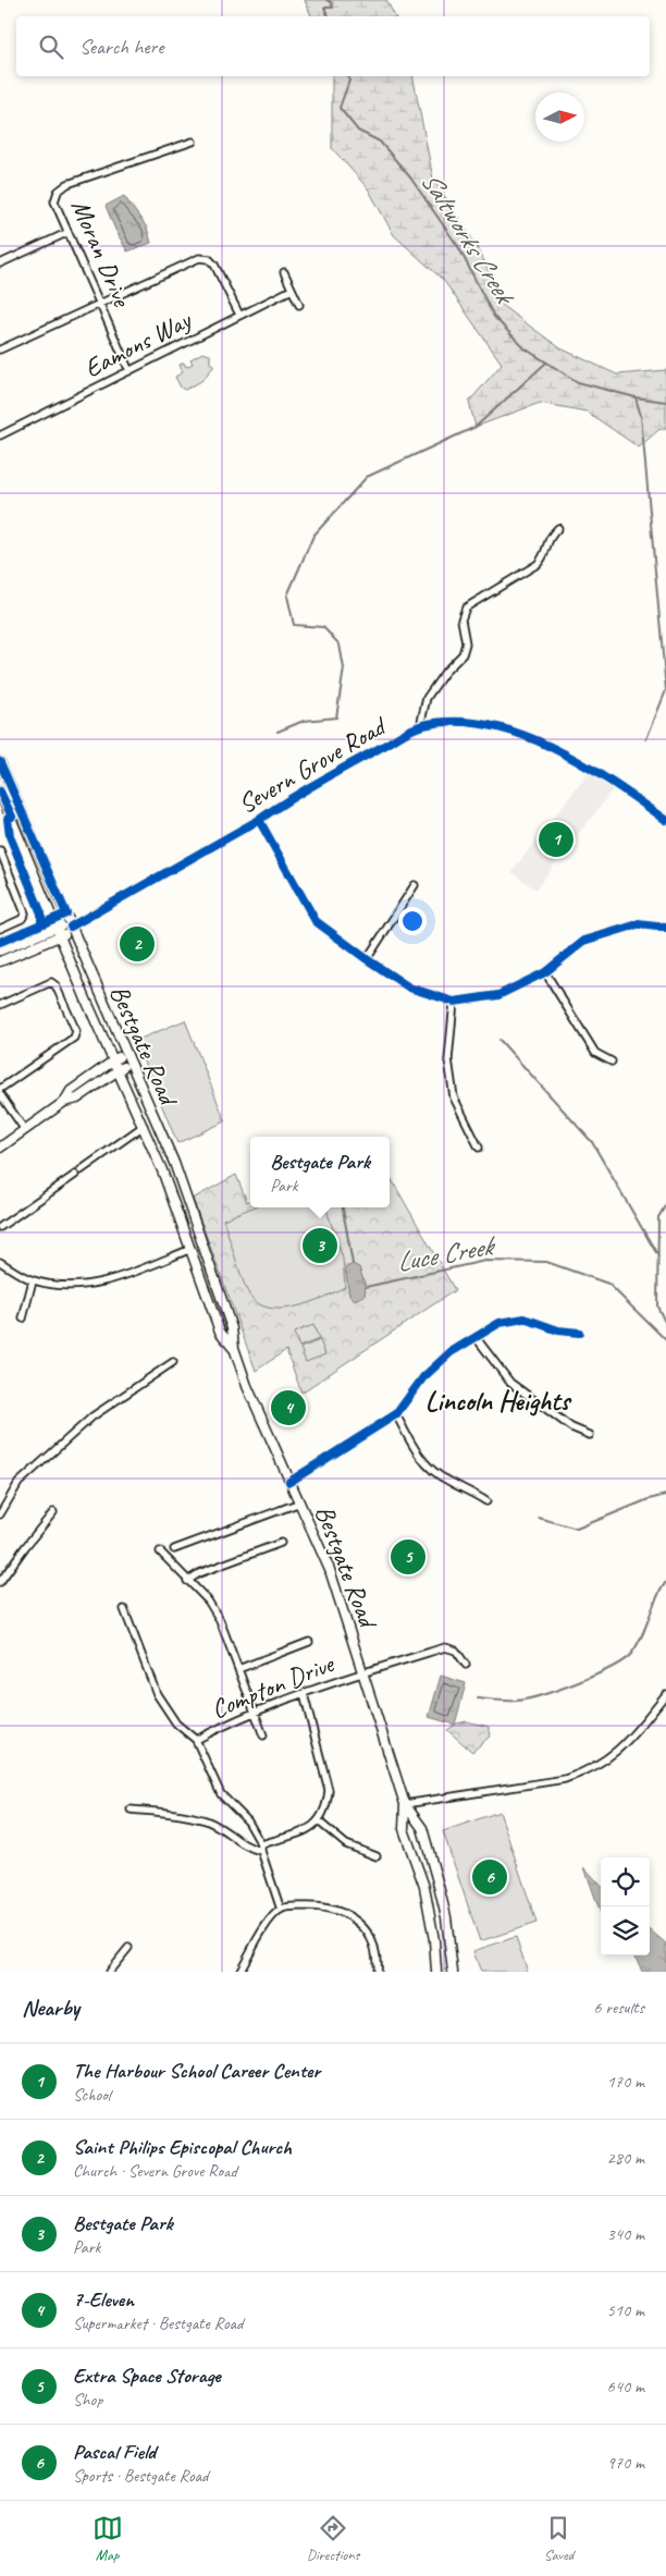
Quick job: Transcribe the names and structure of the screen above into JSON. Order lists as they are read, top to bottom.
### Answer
{
  "streets": {
    "main road": ["Bestgate Road"],
    "street": [
      "Moran Drive",
      "Eamons Way",
      "Severn Grove Road",
      "Compton Drive"
    ]
  },
  "crossings": [
    ["Moran Drive", "Eamons Way"],
    ["Severn Grove Road", "Bestgate Road"],
    ["Bestgate Road", "Compton Drive"]
  ],
  "districts": ["Lincoln Heights"],
  "water": ["Saltworks Creek", "Luce Creek"],
  "north": "right",
  "page": {
    "search": "Search here",
    "pins": [
      "1",
      "2",
      "3",
      "4",
      "5",
      "6"
    ],
    "popup": ["Bestgate Park", "Park"],
    "heading": ["Nearby", "6 results"],
    "list": [
      {
        "mark": "1",
        "name": "The Harbour School Career Center",
        "note": "School",
        "value": "170 m"
      },
      {
        "mark": "2",
        "name": "Saint Philips Episcopal Church",
        "note": "Church · Severn Grove Road",
        "value": "280 m"
      },
      {
        "mark": "3",
        "name": "Bestgate Park",
        "note": "Park",
        "value": "340 m"
      },
      {
        "mark": "4",
        "name": "7-Eleven",
        "note": "Supermarket · Bestgate Road",
        "value": "510 m"
      },
      {
        "mark": "5",
        "name": "Extra Space Storage",
        "note": "Shop",
        "value": "640 m"
      },
      {
        "mark": "6",
        "name": "Pascal Field",
        "note": "Sports · Bestgate Road",
        "value": "970 m"
      }
    ],
    "nav": ["Map", "Directions", "Saved"]
  }
}
